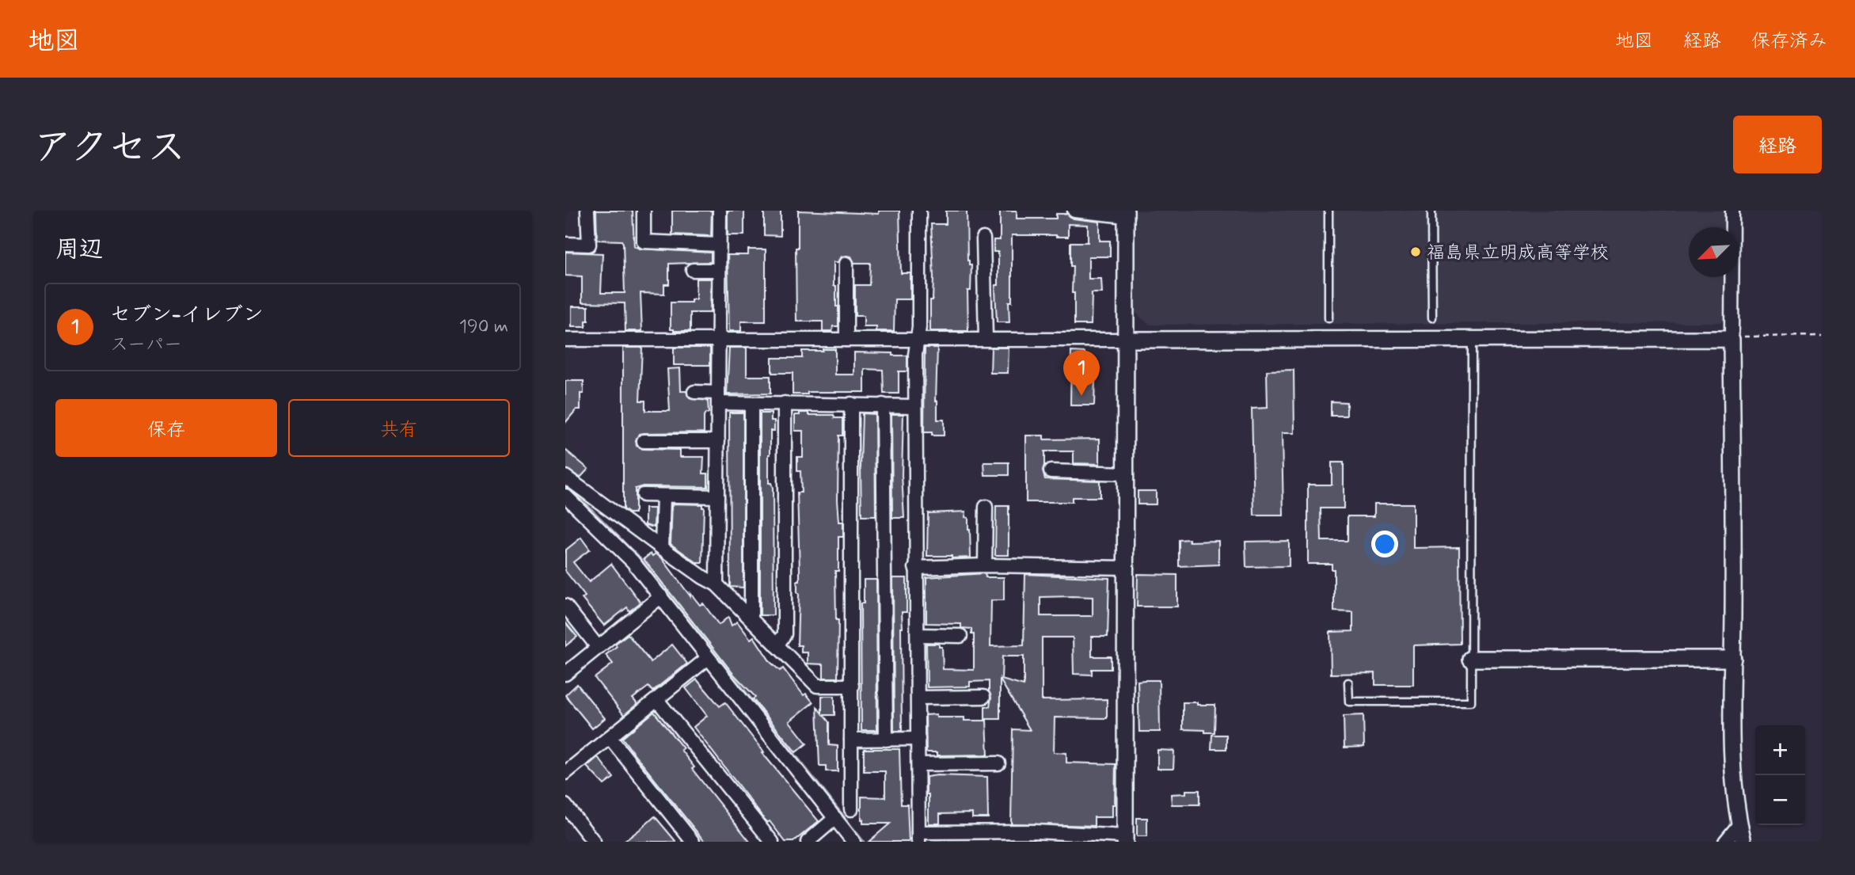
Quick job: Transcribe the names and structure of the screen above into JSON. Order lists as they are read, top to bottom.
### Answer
{
  "places": ["福島県立明成高等学校"],
  "north": "bottom left",
  "page": {
    "header": "地図",
    "nav": ["地図", "経路", "保存済み"],
    "title": "アクセス",
    "buttons": [
      "経路",
      ["保存", "共有"]
    ],
    "heading": "周辺",
    "list": [
      {
        "mark": "1",
        "name": "セブン-イレブン",
        "note": "スーパー",
        "value": "190 m"
      }
    ],
    "pins": "1",
    "map_buttons": ["+", "−"]
  }
}
